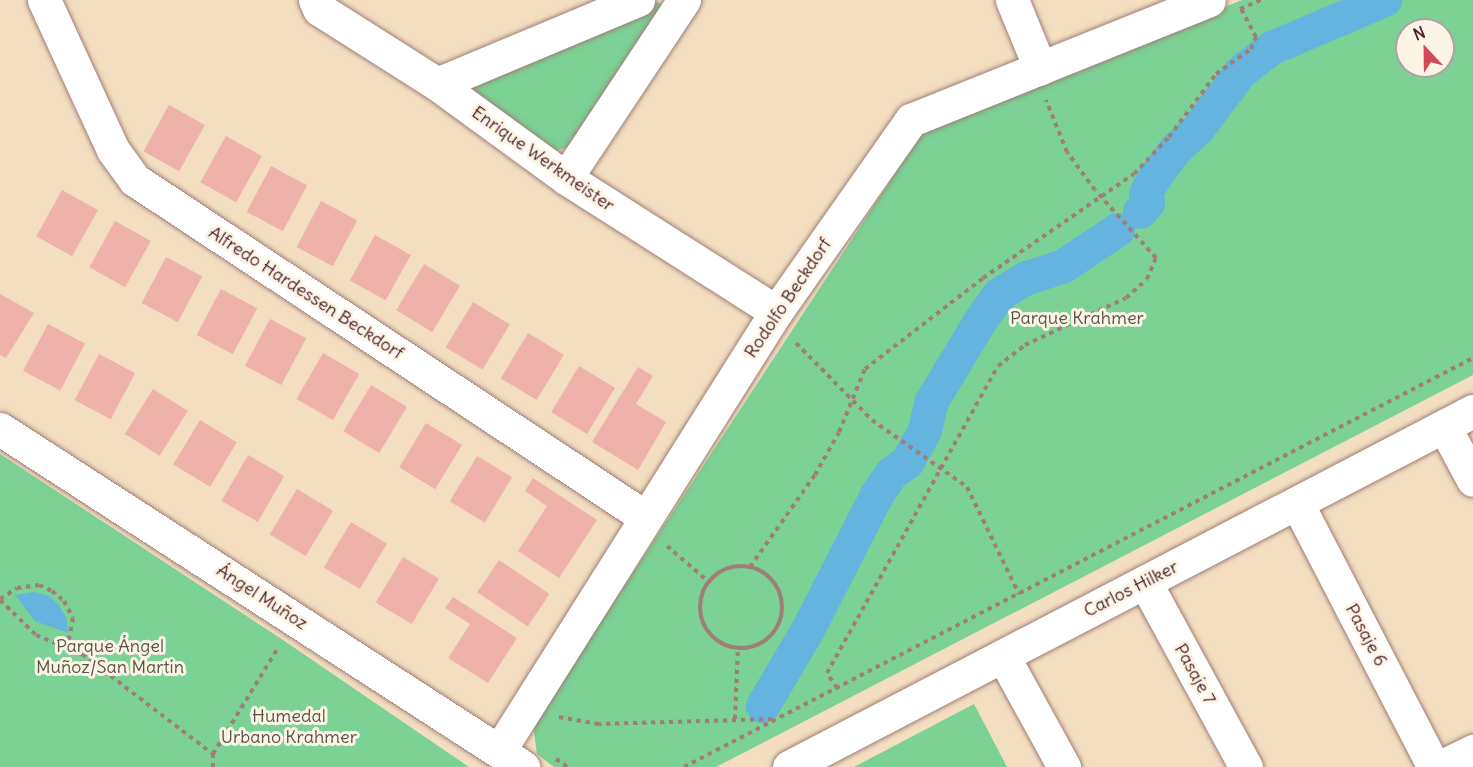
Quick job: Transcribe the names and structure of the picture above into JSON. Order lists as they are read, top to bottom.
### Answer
{
  "streets": {
    "street": [
      "Enrique Werkmeister",
      "Alfredo Hardessen Beckdorf",
      "Rodolfo Beckdorf",
      "Carlos Hilker",
      "Ángel Muñoz",
      "Pasaje 6",
      "Pasaje 7"
    ]
  },
  "crossings": [
    ["Enrique Werkmeister", "Rodolfo Beckdorf"],
    ["Alfredo Hardessen Beckdorf", "Rodolfo Beckdorf"],
    ["Rodolfo Beckdorf", "Ángel Muñoz"],
    ["Carlos Hilker", "Pasaje 6"],
    ["Carlos Hilker", "Pasaje 7"]
  ],
  "parks": ["Parque Krahmer", "Parque Ángel Muñoz/San Martin", "Humedal Urbano Krahmer"],
  "north": "top"
}
